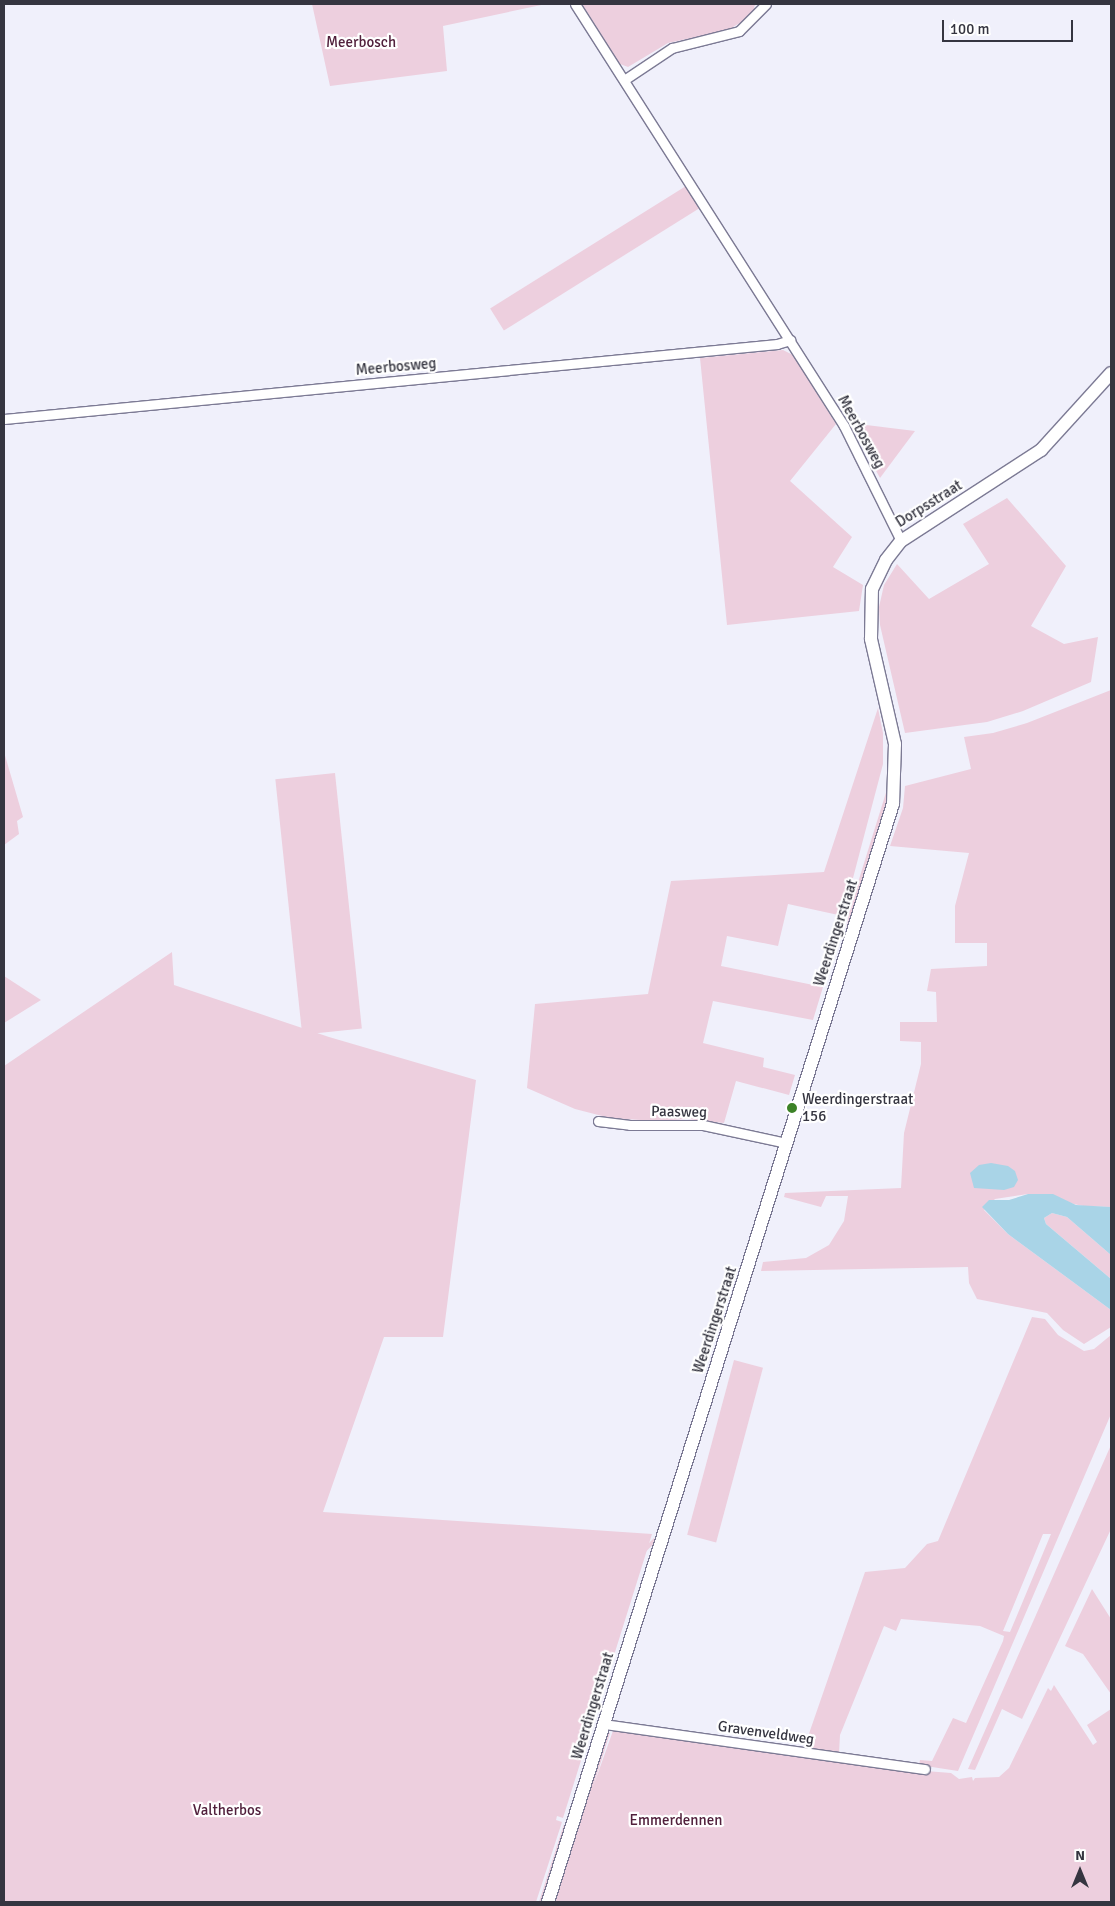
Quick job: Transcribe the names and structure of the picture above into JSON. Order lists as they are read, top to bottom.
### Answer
{
  "streets": {
    "main road": ["Dorpsstraat", "Weerdingerstraat"],
    "street": ["Meerbosweg", "Paasweg", "Gravenveldweg"]
  },
  "crossings": [
    ["Meerbosweg", "Dorpsstraat"],
    ["Dorpsstraat", "Weerdingerstraat"],
    ["Weerdingerstraat", "Paasweg"],
    ["Weerdingerstraat", "Gravenveldweg"]
  ],
  "parks": ["Meerbosch", "Valtherbos", "Emmerdennen"],
  "places": ["Weerdingerstraat 156"],
  "scale_bar": "100 m",
  "north": "top"
}
